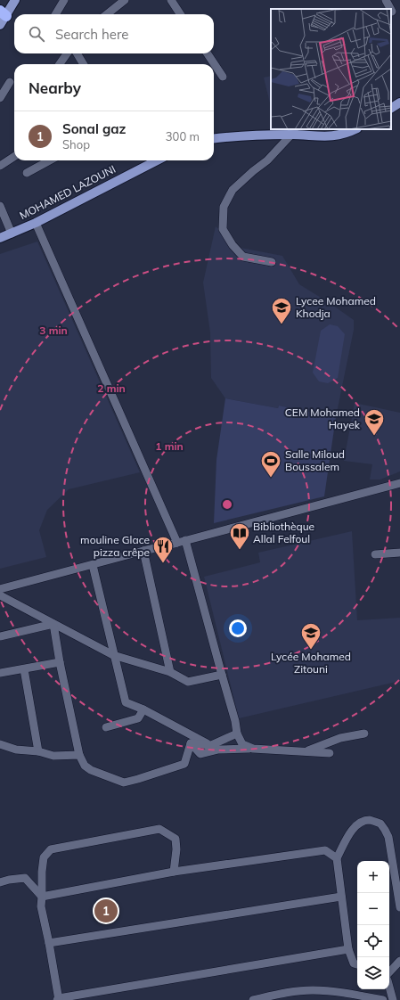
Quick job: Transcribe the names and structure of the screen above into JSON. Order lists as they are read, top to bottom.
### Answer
{
  "streets": {
    "main road": ["MOHAMED LAZOUNI"]
  },
  "places": {
    "school or university": ["Lycee Mohamed Khodja", "CEM Mohamed Hayek", "Lycée Mohamed Zitouni"],
    "sports": ["Salle Miloud Boussalem"],
    "library": ["Bibliothèque Allal Felfoul"],
    "restaurant": ["mouline Glace pizza crêpe"]
  },
  "page": {
    "search": "Search here",
    "heading": "Nearby",
    "list": [
      {
        "mark": "1",
        "name": "Sonal gaz",
        "note": "Shop",
        "value": "300 m"
      }
    ],
    "map_buttons": ["+", "−"],
    "pins": "1"
  },
  "rings": ["3 min", "2 min", "1 min"]
}
